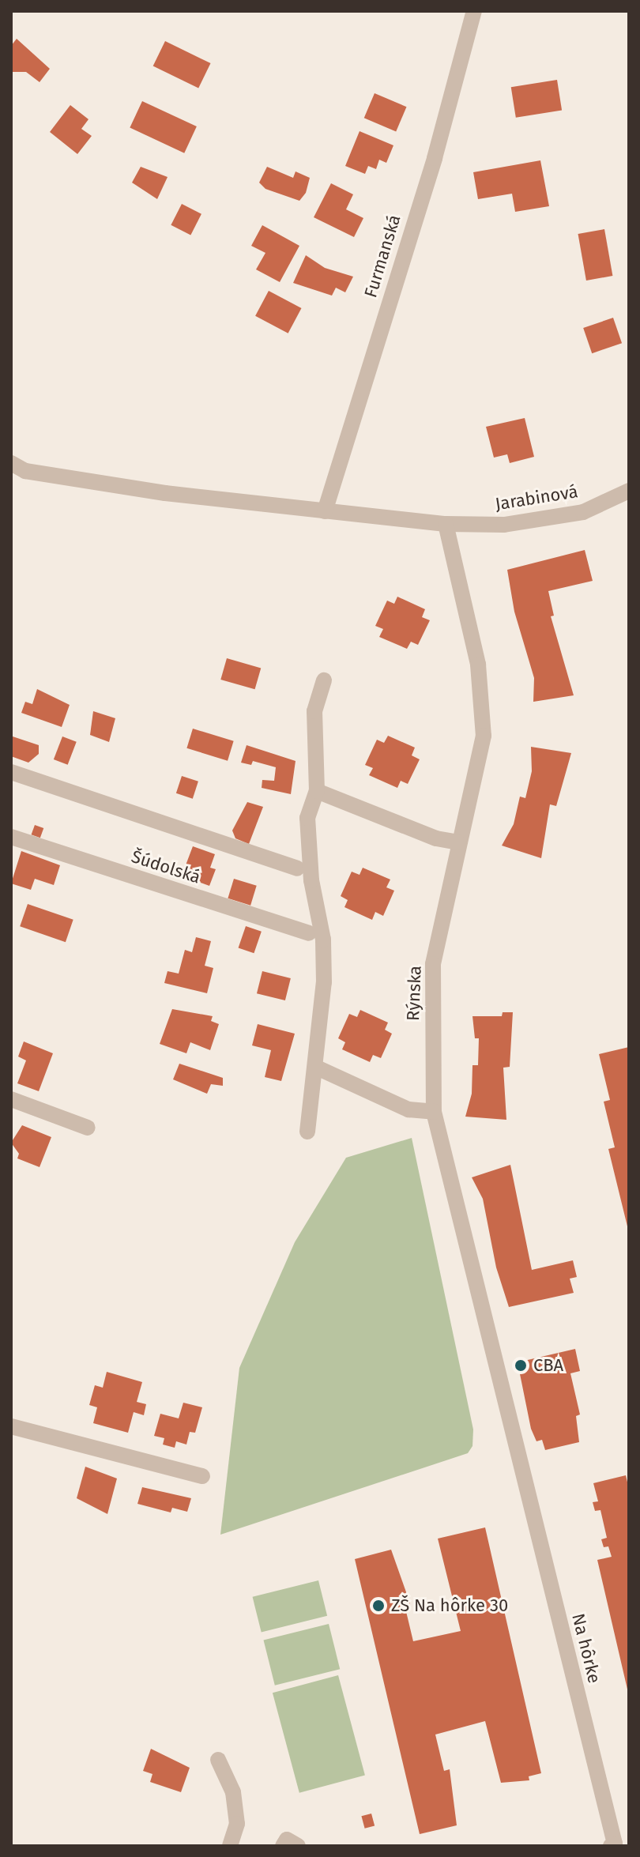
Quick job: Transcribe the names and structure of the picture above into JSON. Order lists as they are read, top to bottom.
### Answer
{
  "streets": {
    "street": [
      "Furmanská",
      "Jarabinová",
      "Šúdolská",
      "Rýnska",
      "Na hôrke"
    ]
  },
  "crossings": [
    ["Furmanská", "Jarabinová"],
    ["Jarabinová", "Rýnska"],
    ["Rýnska", "Na hôrke"]
  ],
  "places": ["CBA", "ZŠ Na hôrke 30"]
}
